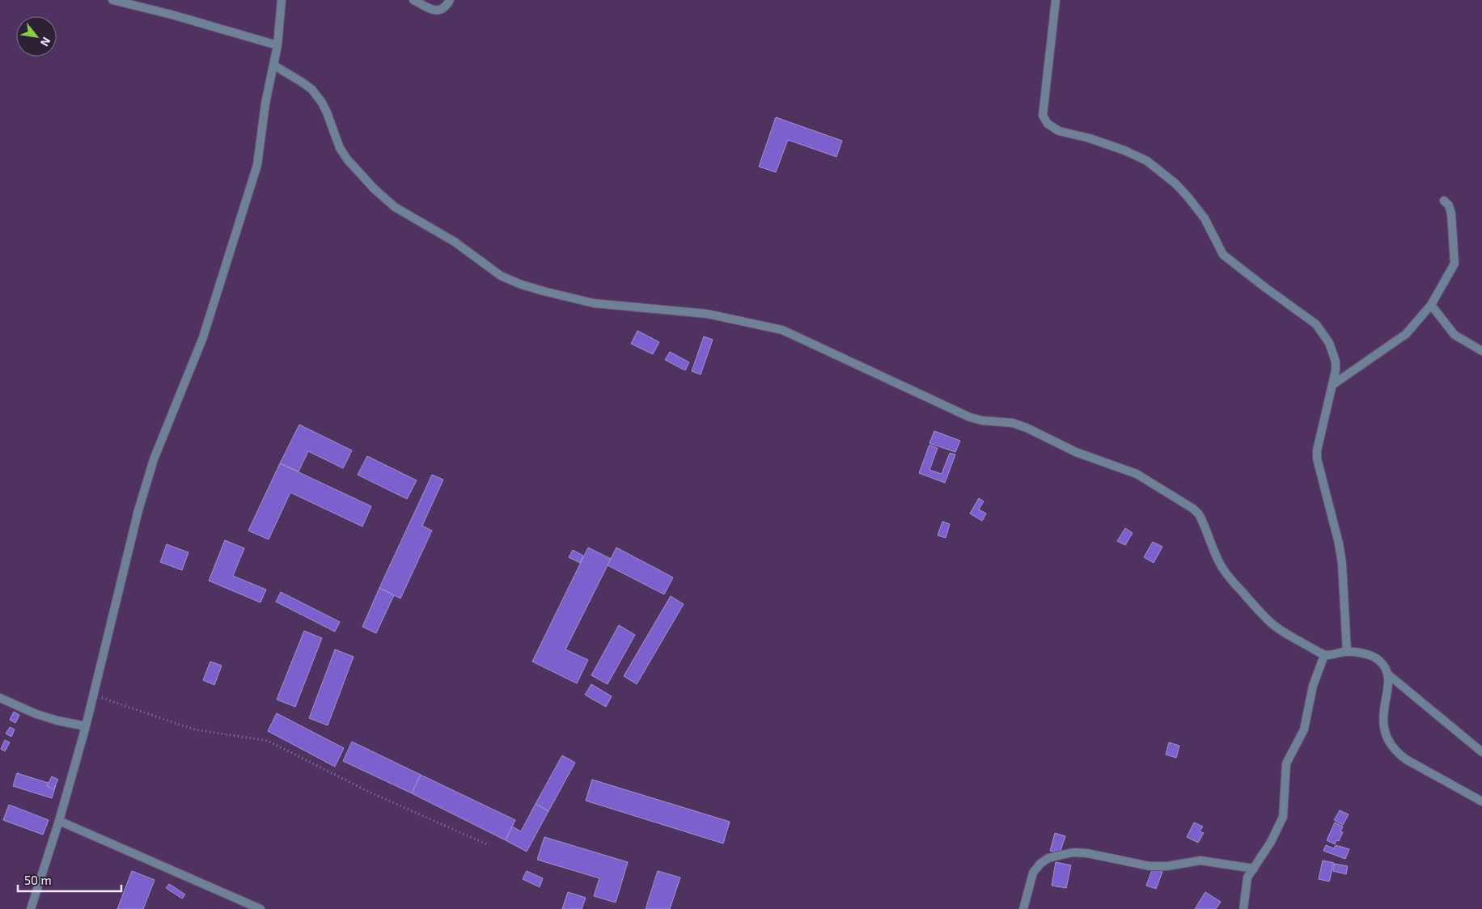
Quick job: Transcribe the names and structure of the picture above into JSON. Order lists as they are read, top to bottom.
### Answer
{
  "scale_bar": "50 m",
  "north": "bottom right"
}
